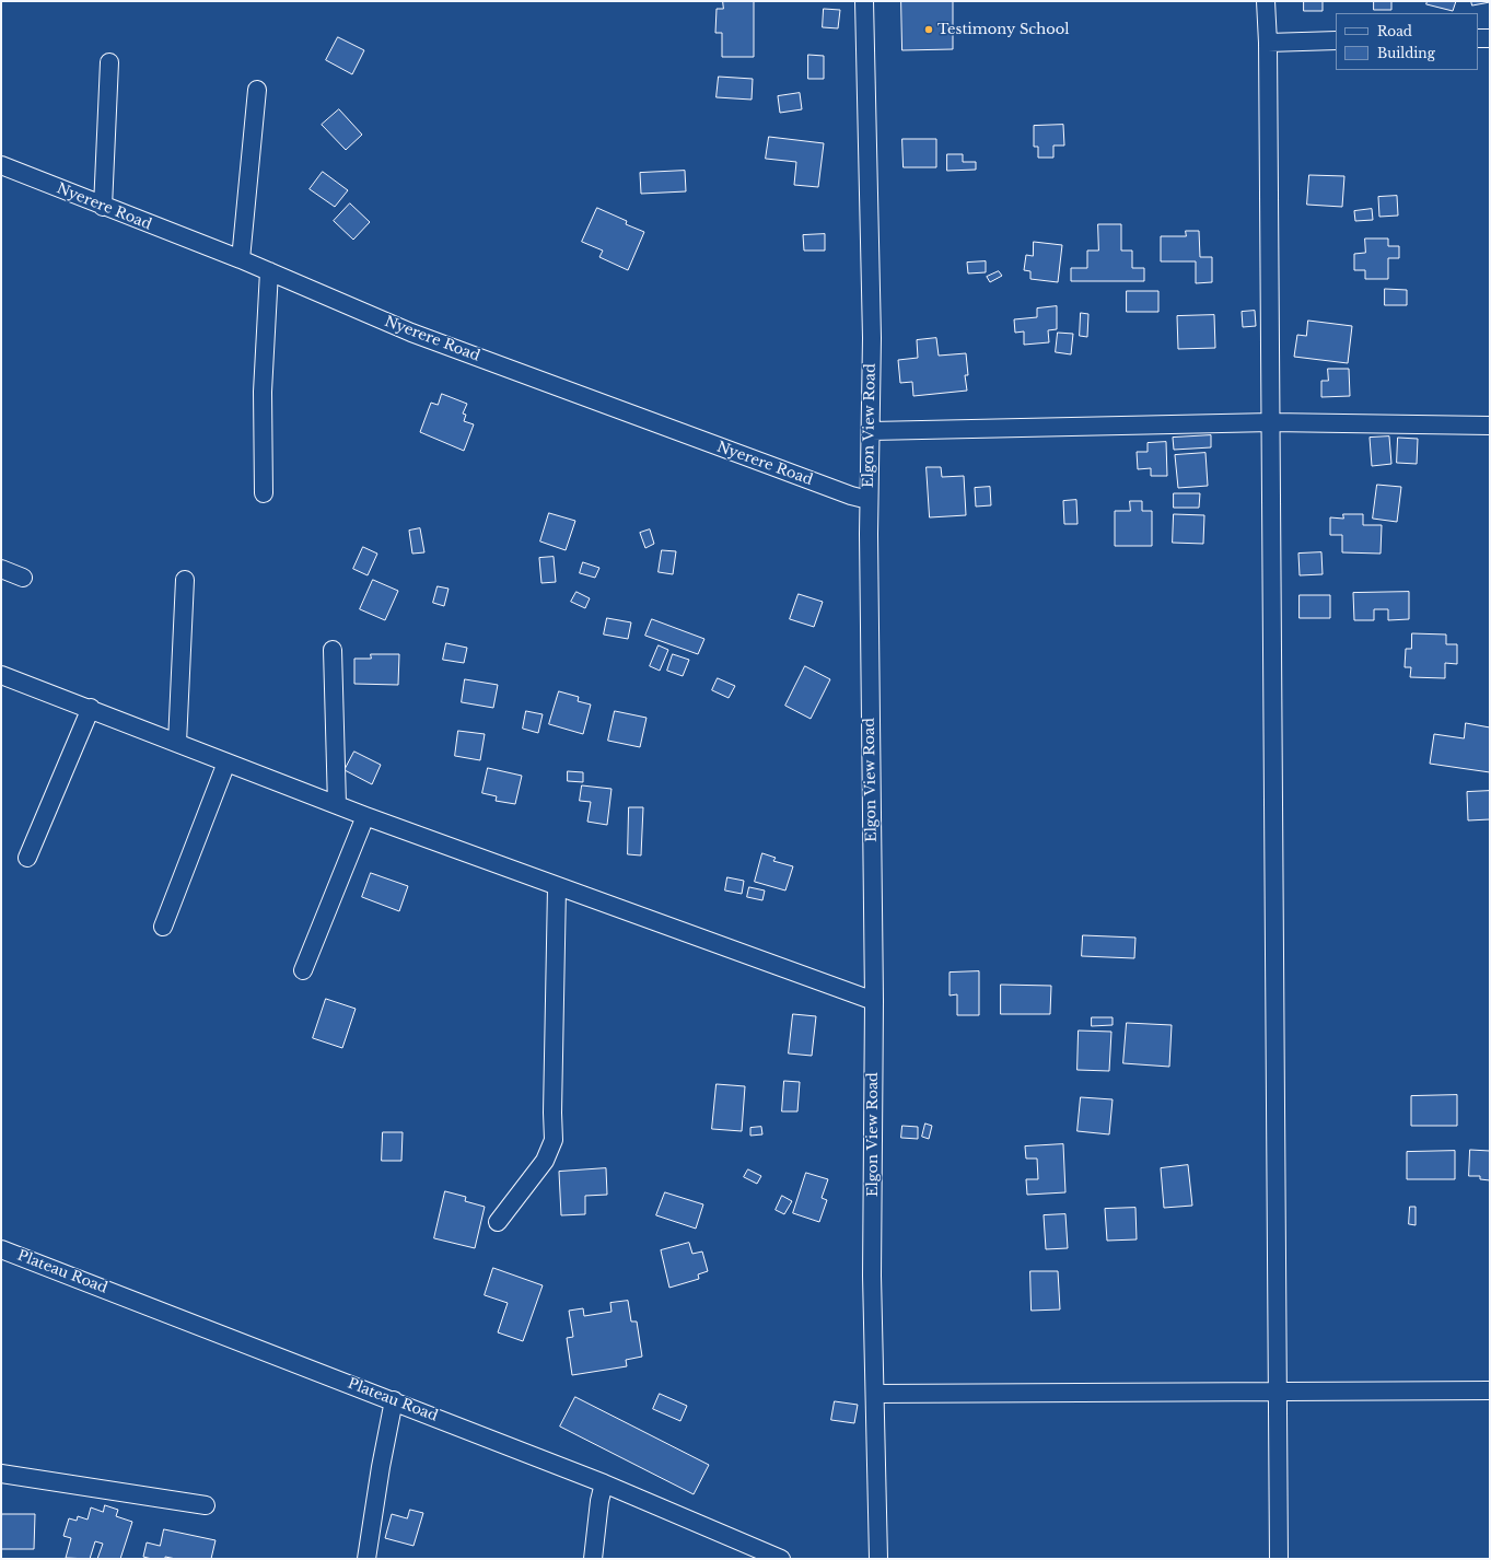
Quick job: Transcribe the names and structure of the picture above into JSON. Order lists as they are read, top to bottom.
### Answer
{
  "streets": {
    "street": ["Nyerere Road", "Elgon View Road", "Plateau Road"]
  },
  "crossings": [
    ["Nyerere Road", "Elgon View Road"]
  ],
  "places": ["Testimony School"],
  "legend": ["Road", "Building"]
}
